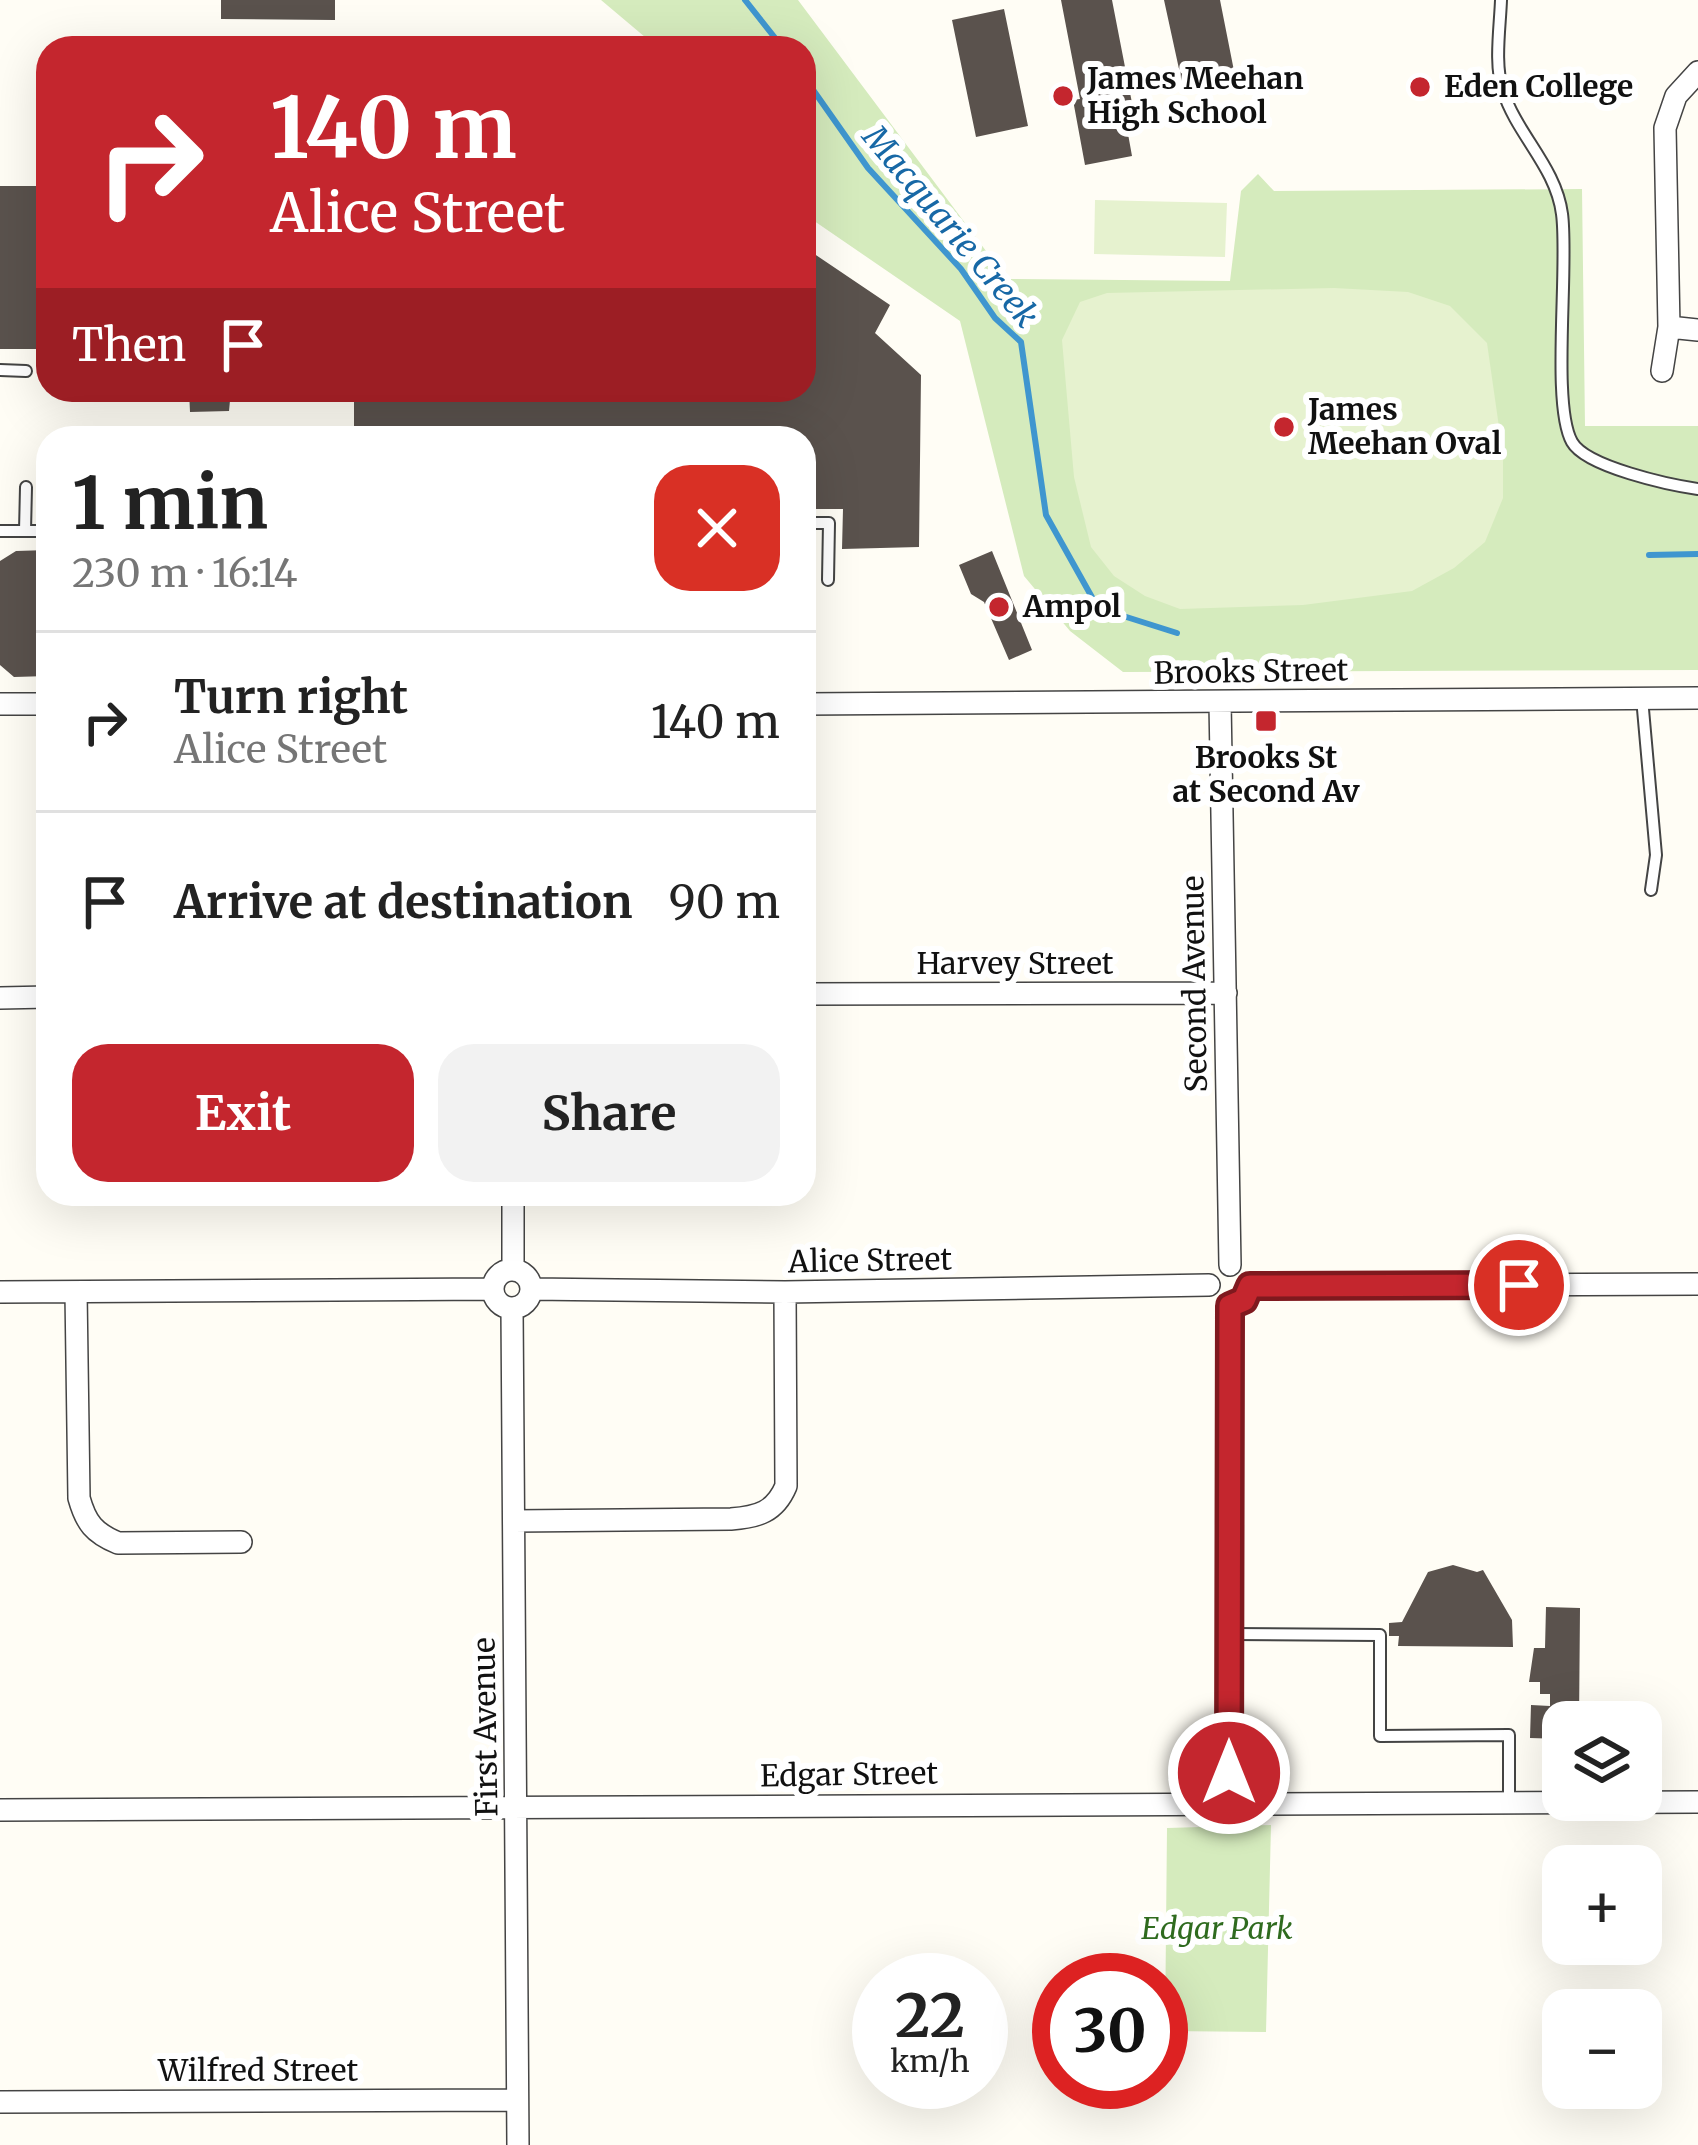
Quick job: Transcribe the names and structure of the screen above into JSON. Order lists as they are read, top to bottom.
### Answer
{
  "streets": {
    "street": [
      "Brooks Street",
      "Harvey Street",
      "Second Avenue",
      "Alice Street",
      "First Avenue",
      "Edgar Street",
      "Wilfred Street"
    ]
  },
  "crossings": [
    ["Brooks Street", "Second Avenue"],
    ["Harvey Street", "Second Avenue"],
    ["Second Avenue", "Alice Street"],
    ["Alice Street", "First Avenue"],
    ["First Avenue", "Edgar Street"],
    ["First Avenue", "Wilfred Street"]
  ],
  "water": ["Macquarie Creek"],
  "parks": ["Edgar Park"],
  "places": {
    "other": [
      "Eden College",
      "James Meehan High School",
      "James Meehan Oval",
      "Ampol"
    ],
    "transit": ["Brooks St at Second Av"]
  },
  "page": {
    "turn": ["140 m", "Alice Street"],
    "then": "Then",
    "heading": ["1 min", "230 m · 16:14"],
    "list": [
      {
        "name": "Turn right",
        "note": "Alice Street",
        "value": "140 m"
      },
      {
        "name": "Arrive at destination",
        "value": "90 m"
      }
    ],
    "buttons": ["Exit", "Share"],
    "map_buttons": ["+", "−"],
    "speed": "22 km/h",
    "limit": "30"
  }
}
